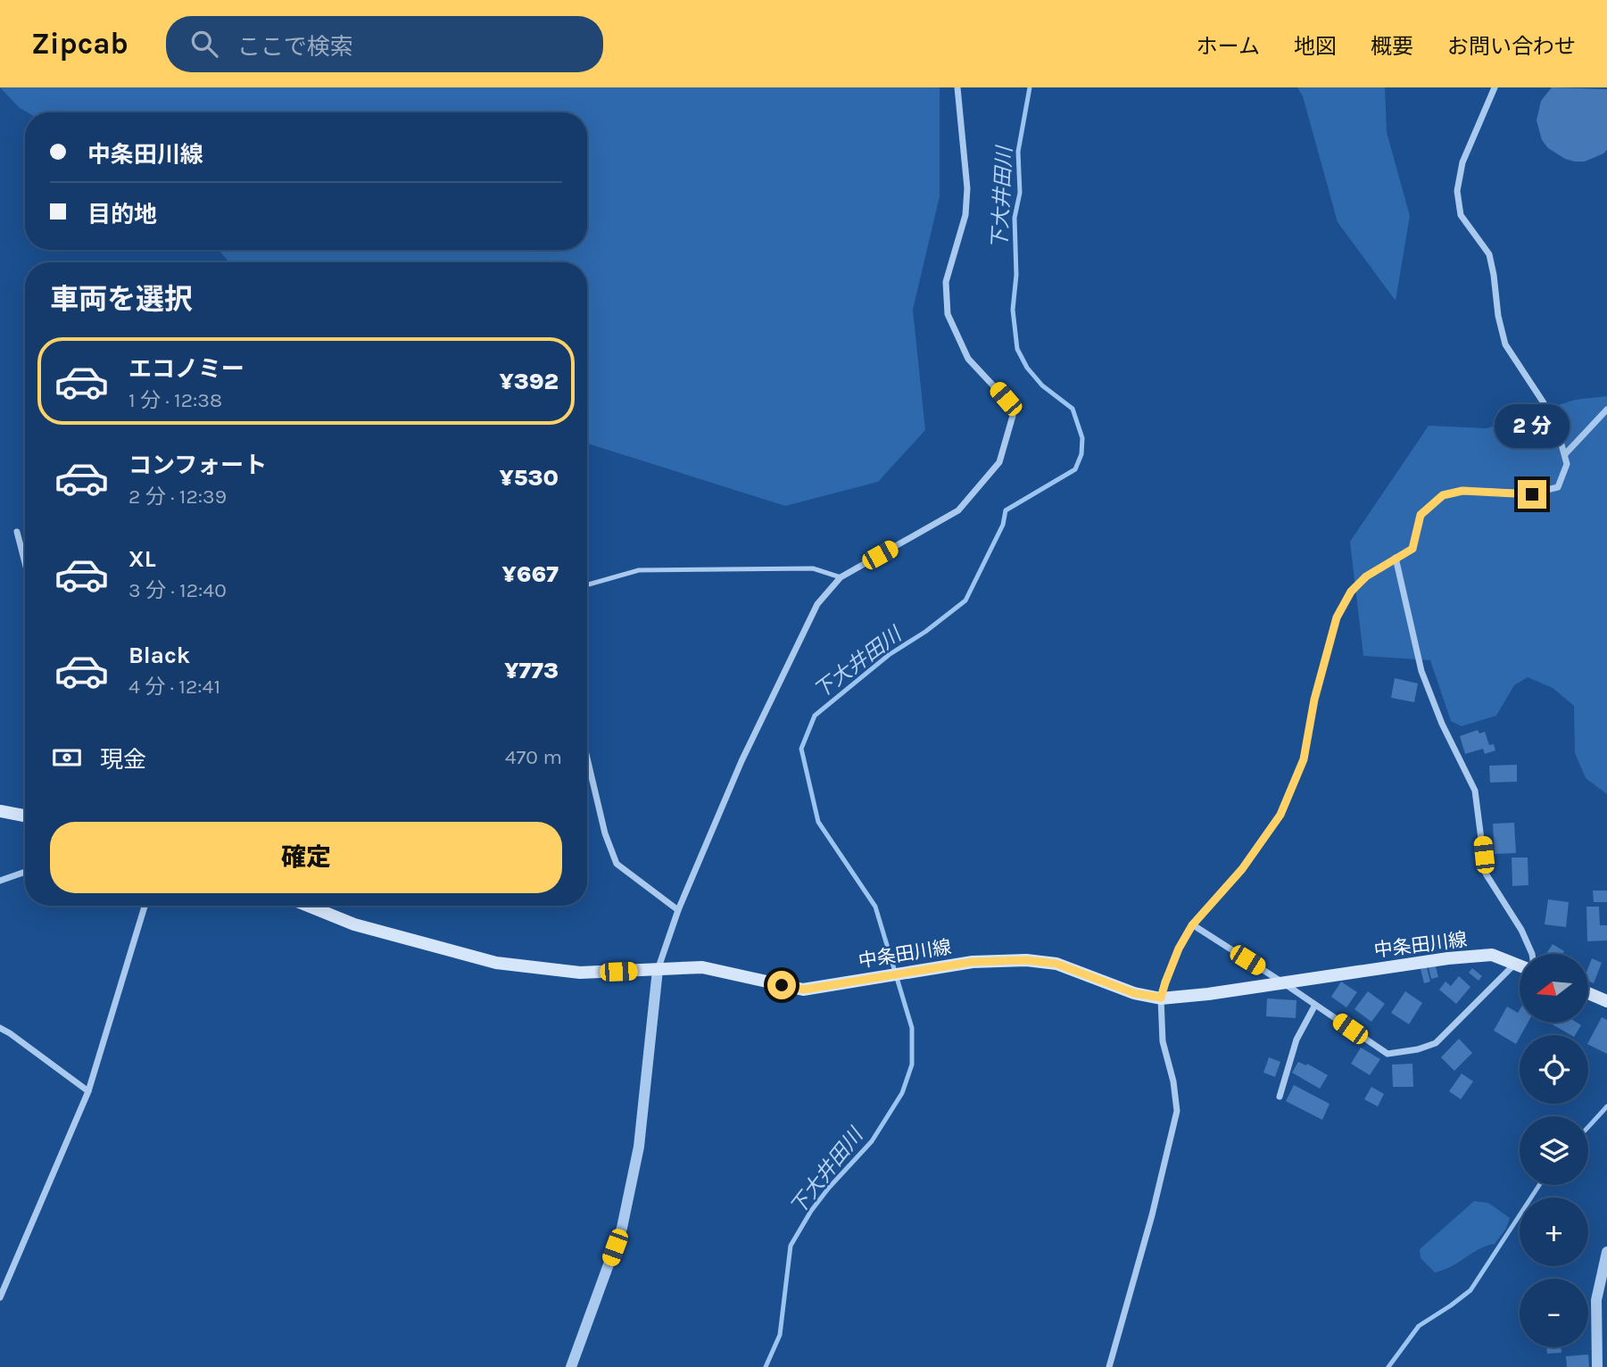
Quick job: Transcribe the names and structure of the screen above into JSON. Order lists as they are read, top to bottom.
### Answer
{
  "streets": {
    "main road": ["中条田川線"]
  },
  "water": ["下大井田川"],
  "north": "left",
  "page": {
    "header": "Zipcab",
    "search": "ここで検索",
    "nav": [
      "ホーム",
      "地図",
      "概要",
      "お問い合わせ"
    ],
    "banner": ["中条田川線", "目的地"],
    "heading": "車両を選択",
    "list": [
      {
        "name": "エコノミー",
        "note": "1 分 · 12:38",
        "value": "¥392"
      },
      {
        "name": "コンフォート",
        "note": "2 分 · 12:39",
        "value": "¥530"
      },
      {
        "name": "XL",
        "note": "3 分 · 12:40",
        "value": "¥667"
      },
      {
        "name": "Black",
        "note": "4 分 · 12:41",
        "value": "¥773"
      }
    ],
    "bubble": "2 分",
    "pay": ["現金", "470 m"],
    "buttons": "確定",
    "map_buttons": ["+", "−"]
  }
}
